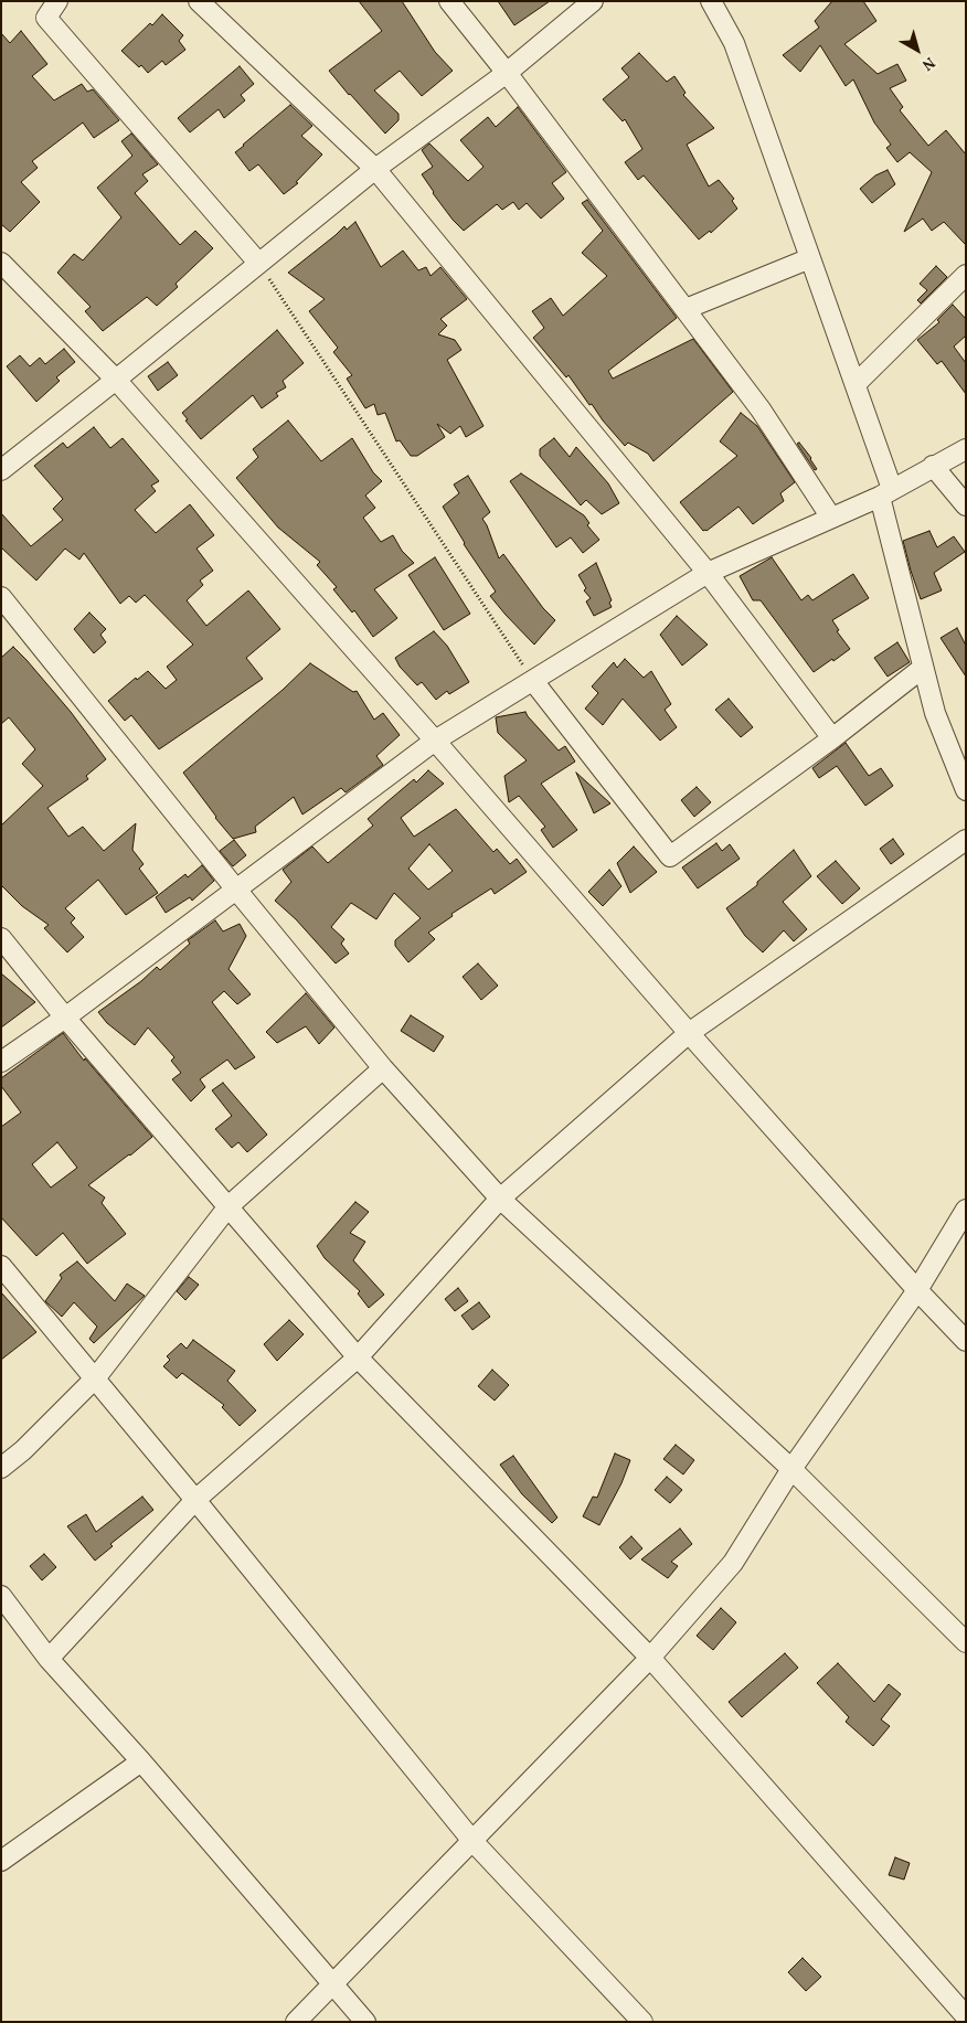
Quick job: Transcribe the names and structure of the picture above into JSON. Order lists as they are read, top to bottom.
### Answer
{
  "north": "bottom right"
}
